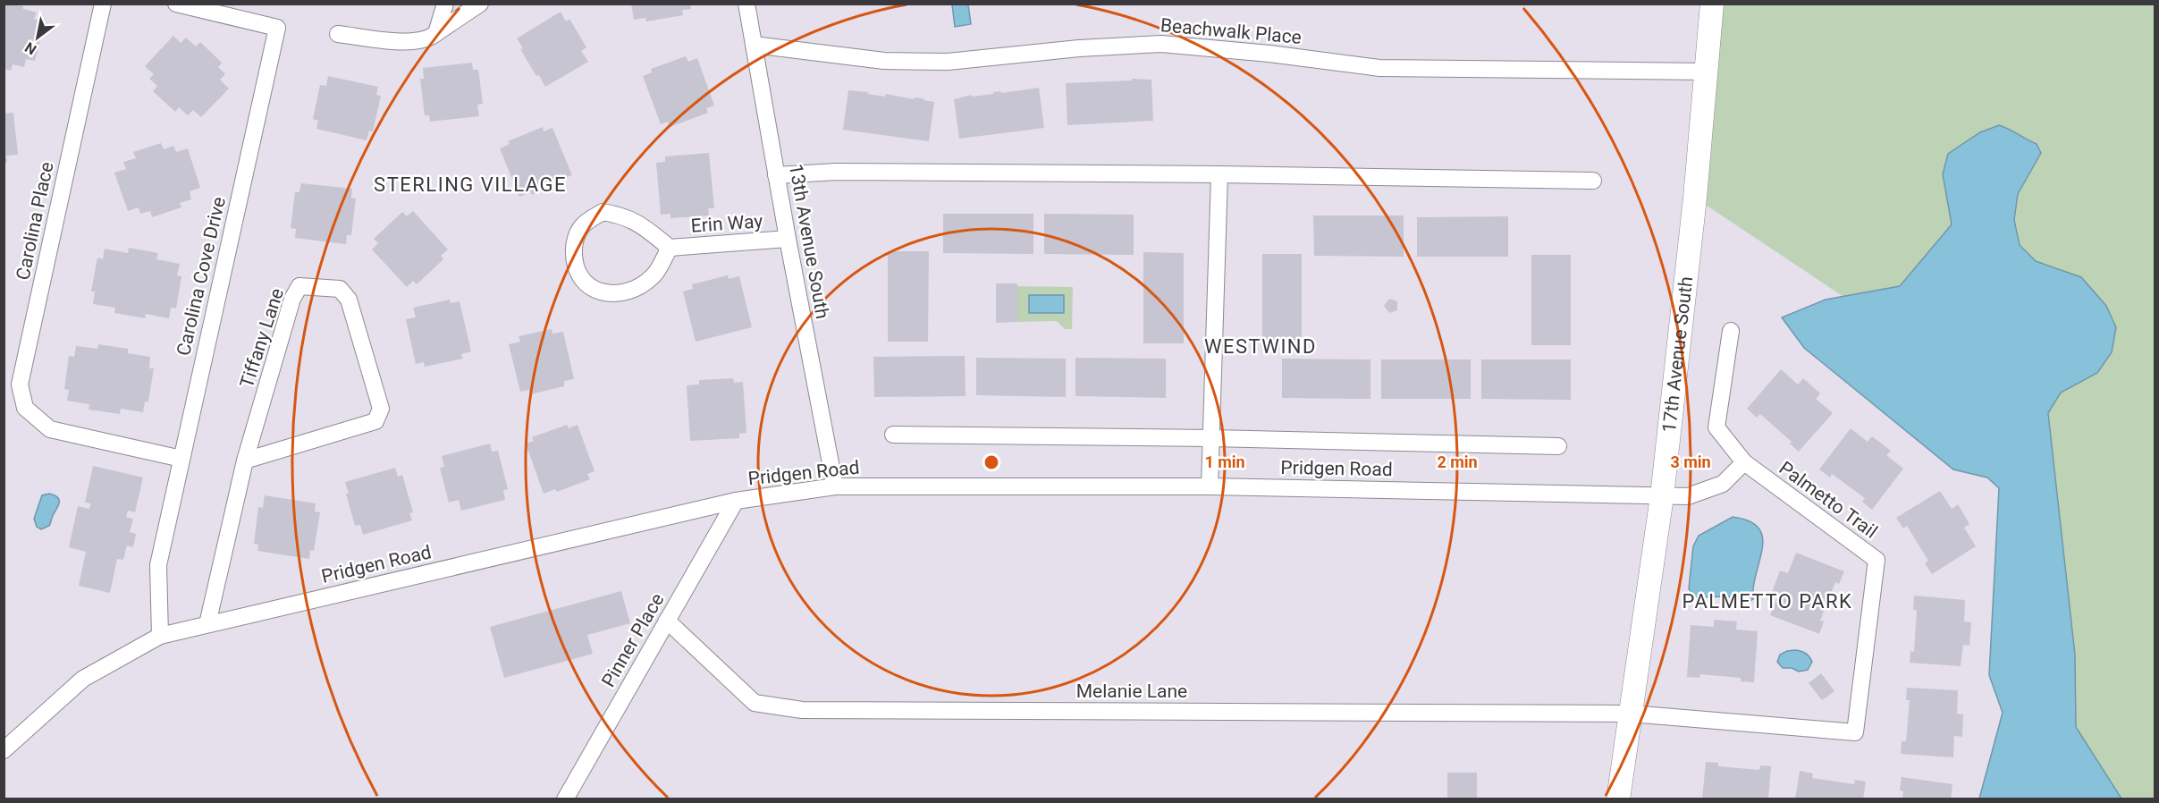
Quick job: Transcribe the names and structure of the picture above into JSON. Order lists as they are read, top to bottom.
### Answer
{
  "streets": {
    "street": [
      "Beachwalk Place",
      "Carolina Place",
      "Erin Way",
      "13th Avenue South",
      "Carolina Cove Drive",
      "Tiffany Lane",
      "17th Avenue South",
      "Pridgen Road",
      "Palmetto Trail",
      "Pinner Place",
      "Melanie Lane"
    ]
  },
  "crossings": [
    ["Beachwalk Place", "13th Avenue South"],
    ["Beachwalk Place", "17th Avenue South"],
    ["Carolina Place", "Carolina Cove Drive"],
    ["Erin Way", "13th Avenue South"],
    ["13th Avenue South", "Pridgen Road"],
    ["Carolina Cove Drive", "Pridgen Road"],
    ["Tiffany Lane", "Pridgen Road"],
    ["17th Avenue South", "Pridgen Road"],
    ["17th Avenue South", "Palmetto Trail"],
    ["17th Avenue South", "Melanie Lane"],
    ["Pridgen Road", "Pinner Place"],
    ["Palmetto Trail", "Melanie Lane"],
    ["Pinner Place", "Melanie Lane"]
  ],
  "districts": ["STERLING VILLAGE", "WESTWIND", "PALMETTO PARK"],
  "north": "bottom left",
  "rings": ["1 min", "2 min", "3 min"]
}
